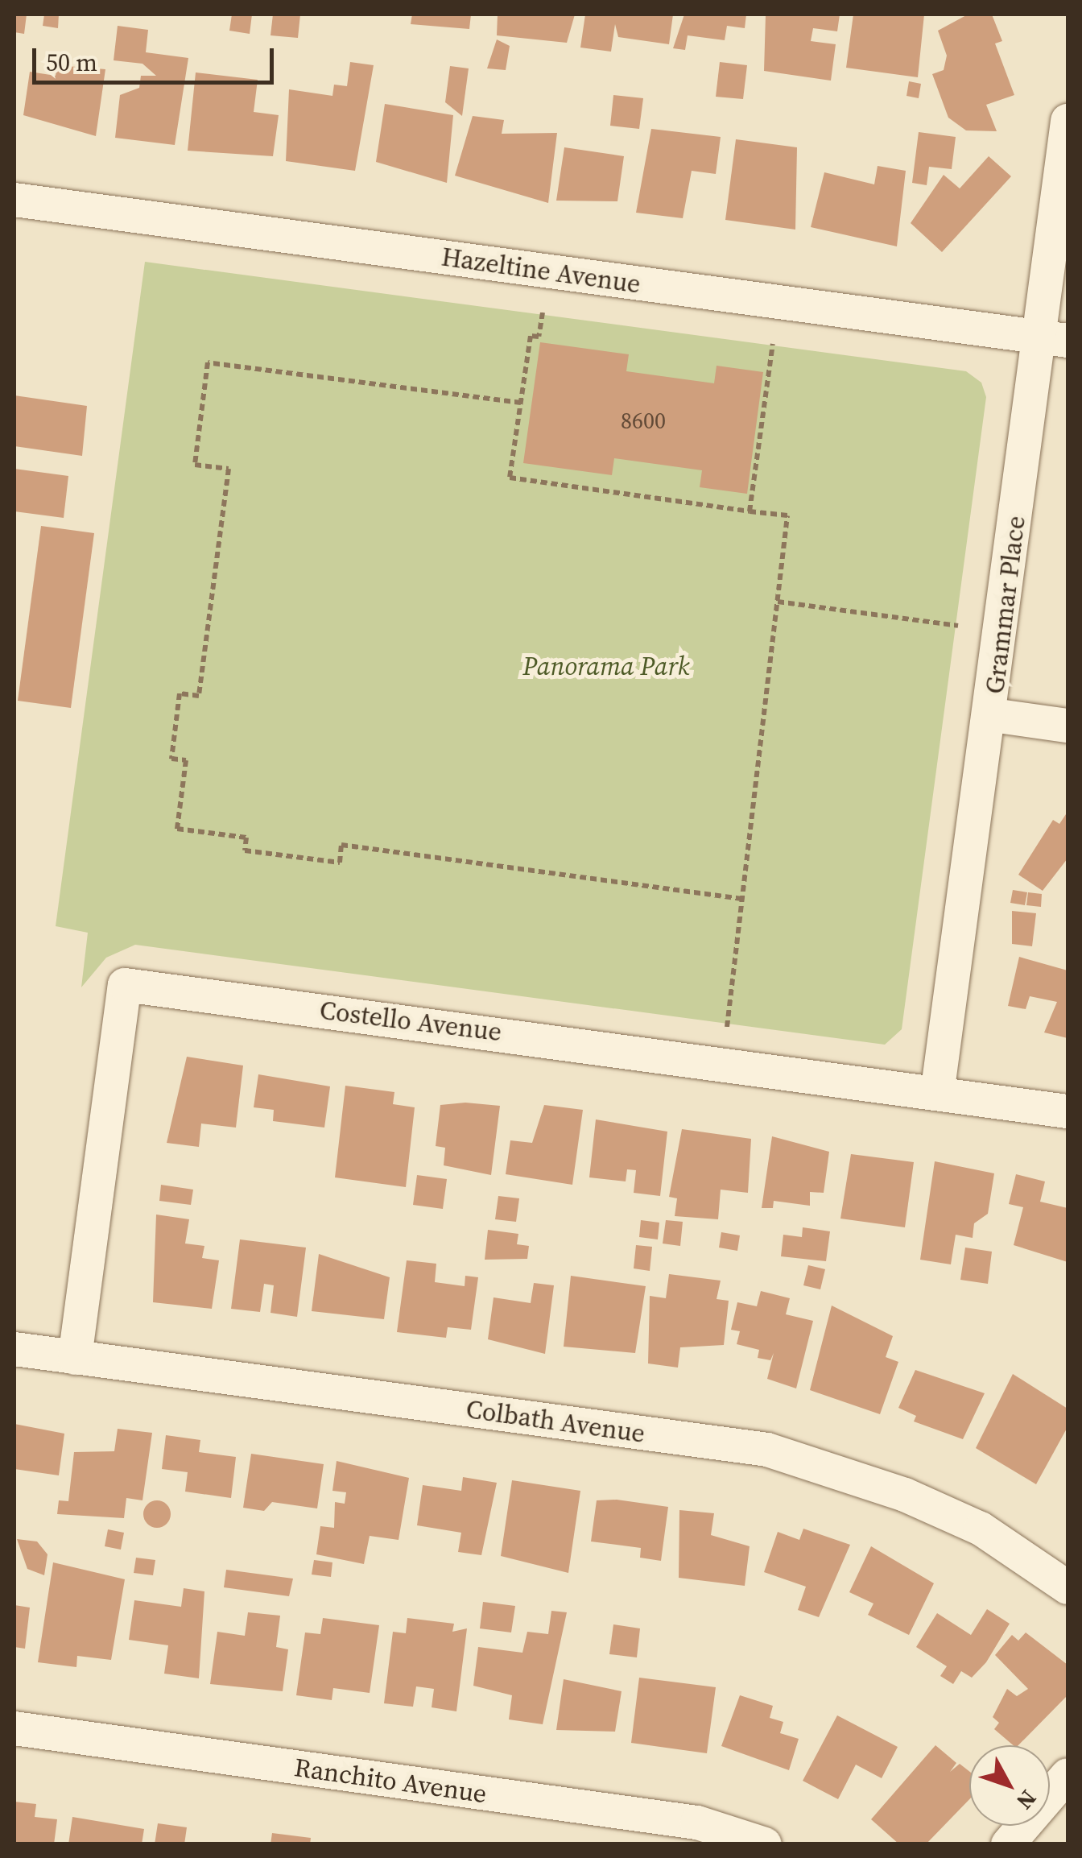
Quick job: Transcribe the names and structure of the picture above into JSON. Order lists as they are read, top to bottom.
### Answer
{
  "streets": {
    "street": [
      "Hazeltine Avenue",
      "Grammar Place",
      "Costello Avenue",
      "Colbath Avenue",
      "Ranchito Avenue"
    ]
  },
  "crossings": [
    ["Hazeltine Avenue", "Grammar Place"],
    ["Grammar Place", "Costello Avenue"],
    ["Costello Avenue", "Colbath Avenue"]
  ],
  "parks": ["Panorama Park"],
  "house_numbers": ["8600"],
  "scale_bar": "50 m",
  "north": "bottom right"
}
